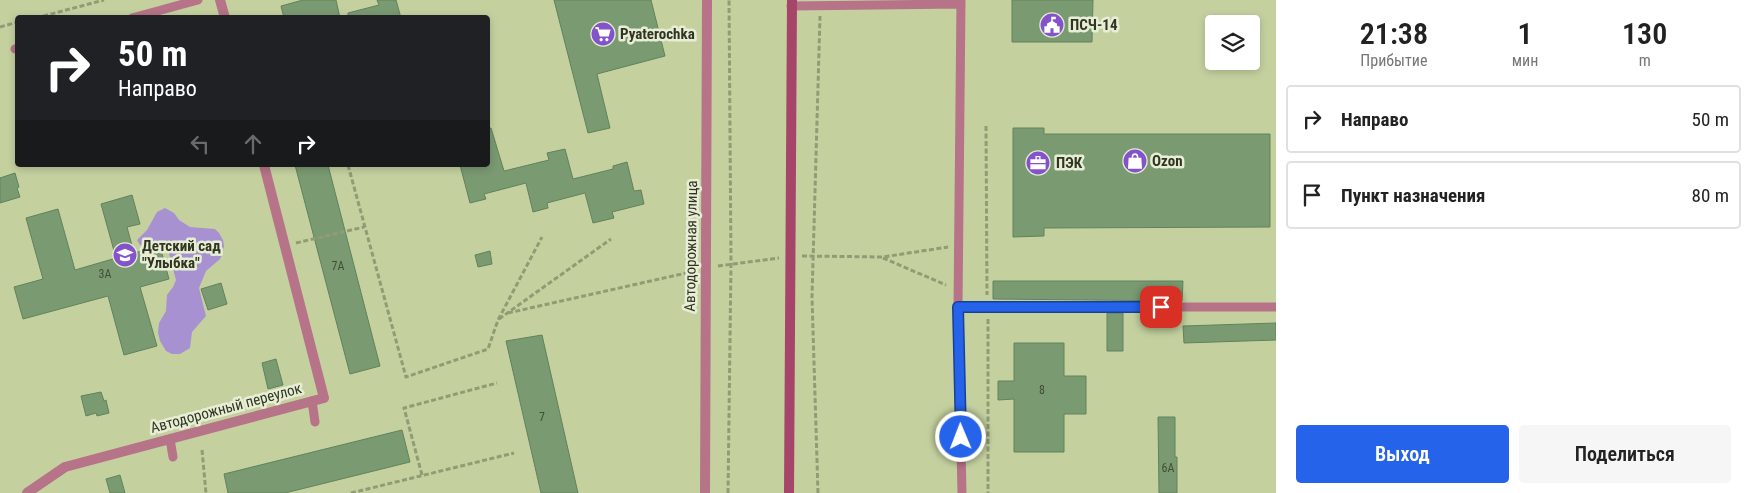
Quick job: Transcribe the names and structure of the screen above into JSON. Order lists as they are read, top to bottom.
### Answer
{
  "streets": {
    "street": ["Автодорожная улица", "Автодорожный переулок"]
  },
  "places": {
    "public building": ["ПСЧ-14"],
    "supermarket": ["Pyaterochka"],
    "shop": ["Ozon"],
    "office": ["ПЭК"],
    "school or university": ["Детский сад \"Улыбка\""]
  },
  "house_numbers": [
    "7А",
    "3А",
    "8",
    "7",
    "6А"
  ],
  "page": {
    "eta": [
      "21:38",
      "Прибытие",
      "1",
      "мин",
      "130",
      "m"
    ],
    "turn": ["50 m", "Направо"],
    "list": [
      {
        "name": "Направо",
        "value": "50 m"
      },
      {
        "name": "Пункт назначения",
        "value": "80 m"
      }
    ],
    "buttons": ["Выход", "Поделиться"]
  }
}
